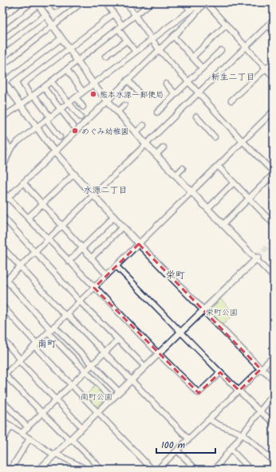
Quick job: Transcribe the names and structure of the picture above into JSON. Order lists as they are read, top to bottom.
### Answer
{
  "districts": [
    "新生二丁目",
    "水源二丁目",
    "栄町",
    "南町"
  ],
  "parks": ["栄町公園", "南町公園"],
  "places": ["熊本水源一郵便局", "めぐみ幼稚園"],
  "scale_bar": "100 m"
}
